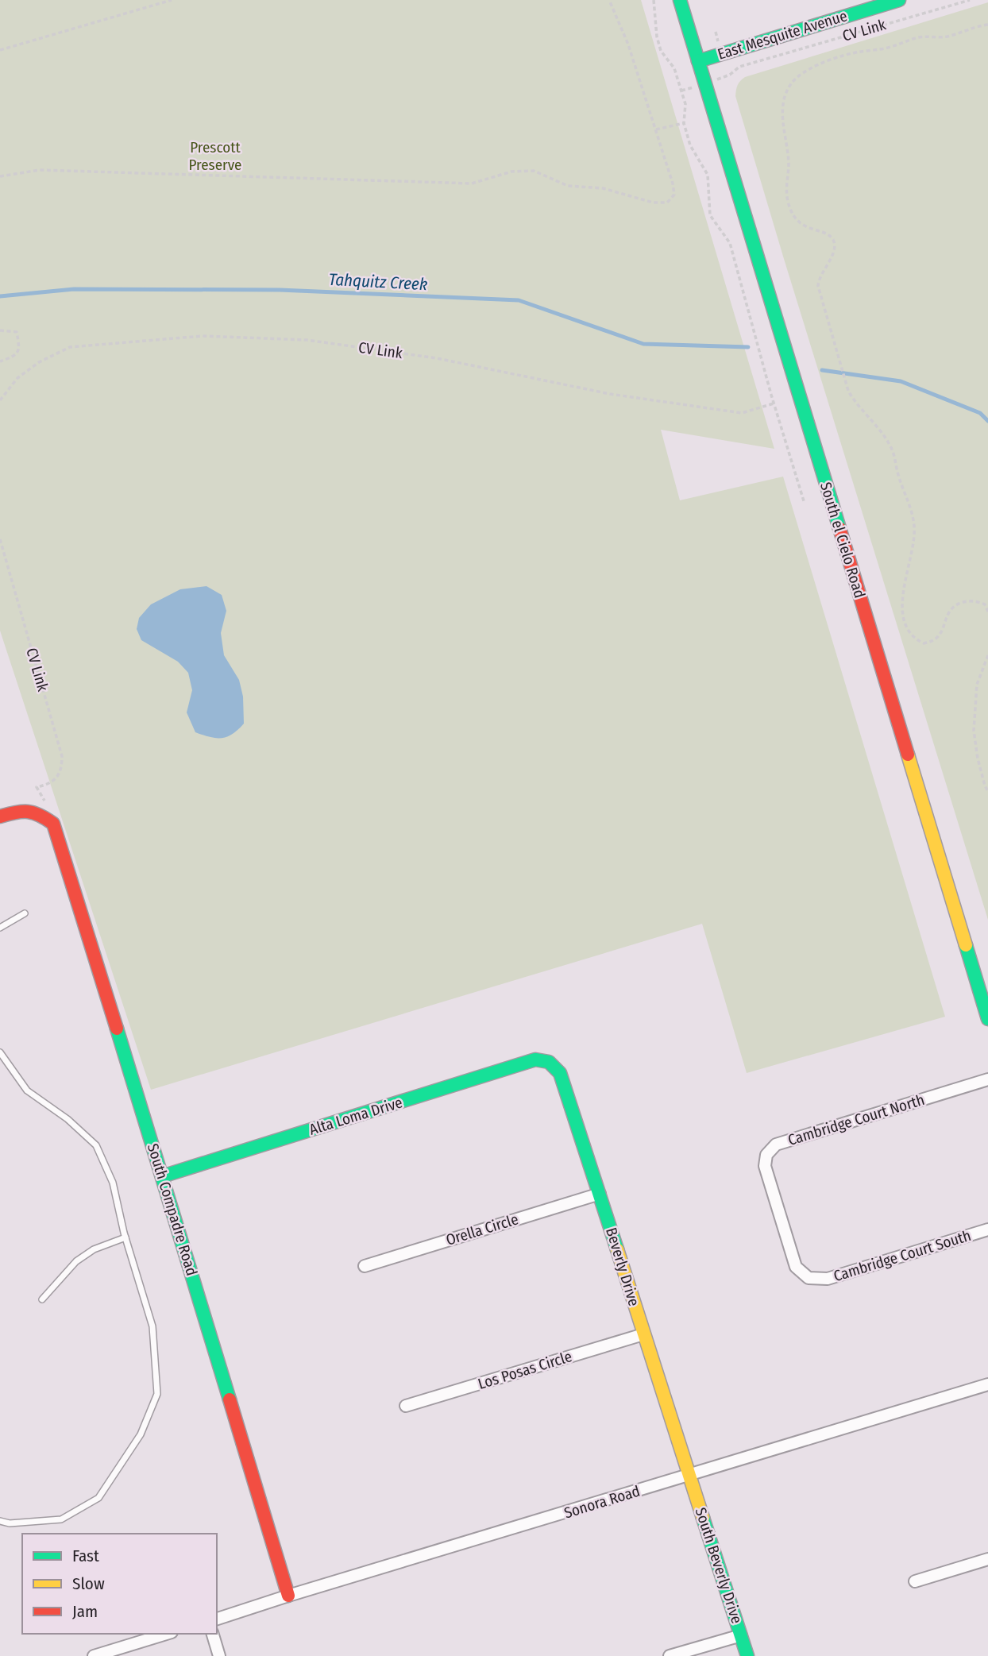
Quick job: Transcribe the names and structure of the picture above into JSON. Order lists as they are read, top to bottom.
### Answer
{
  "streets": {
    "street": [
      "East Mesquite Avenue",
      "South el Cielo Road",
      "Alta Loma Drive",
      "Cambridge Court North",
      "South Compadre Road",
      "Orella Circle",
      "Cambridge Court South",
      "Beverly Drive",
      "Los Posas Circle",
      "Sonora Road",
      "South Beverly Drive"
    ],
    "path": ["CV Link"]
  },
  "crossings": [
    ["East Mesquite Avenue", "South el Cielo Road"],
    ["Alta Loma Drive", "South Compadre Road"],
    ["Alta Loma Drive", "Beverly Drive"],
    ["Cambridge Court North", "Cambridge Court South"],
    ["South Compadre Road", "Sonora Road"],
    ["Orella Circle", "Beverly Drive"],
    ["Beverly Drive", "Los Posas Circle"],
    ["Beverly Drive", "Sonora Road"],
    ["Beverly Drive", "South Beverly Drive"],
    ["Sonora Road", "South Beverly Drive"]
  ],
  "water": ["Tahquitz Creek"],
  "parks": ["Prescott Preserve"],
  "legend": ["Fast", "Slow", "Jam"]
}
